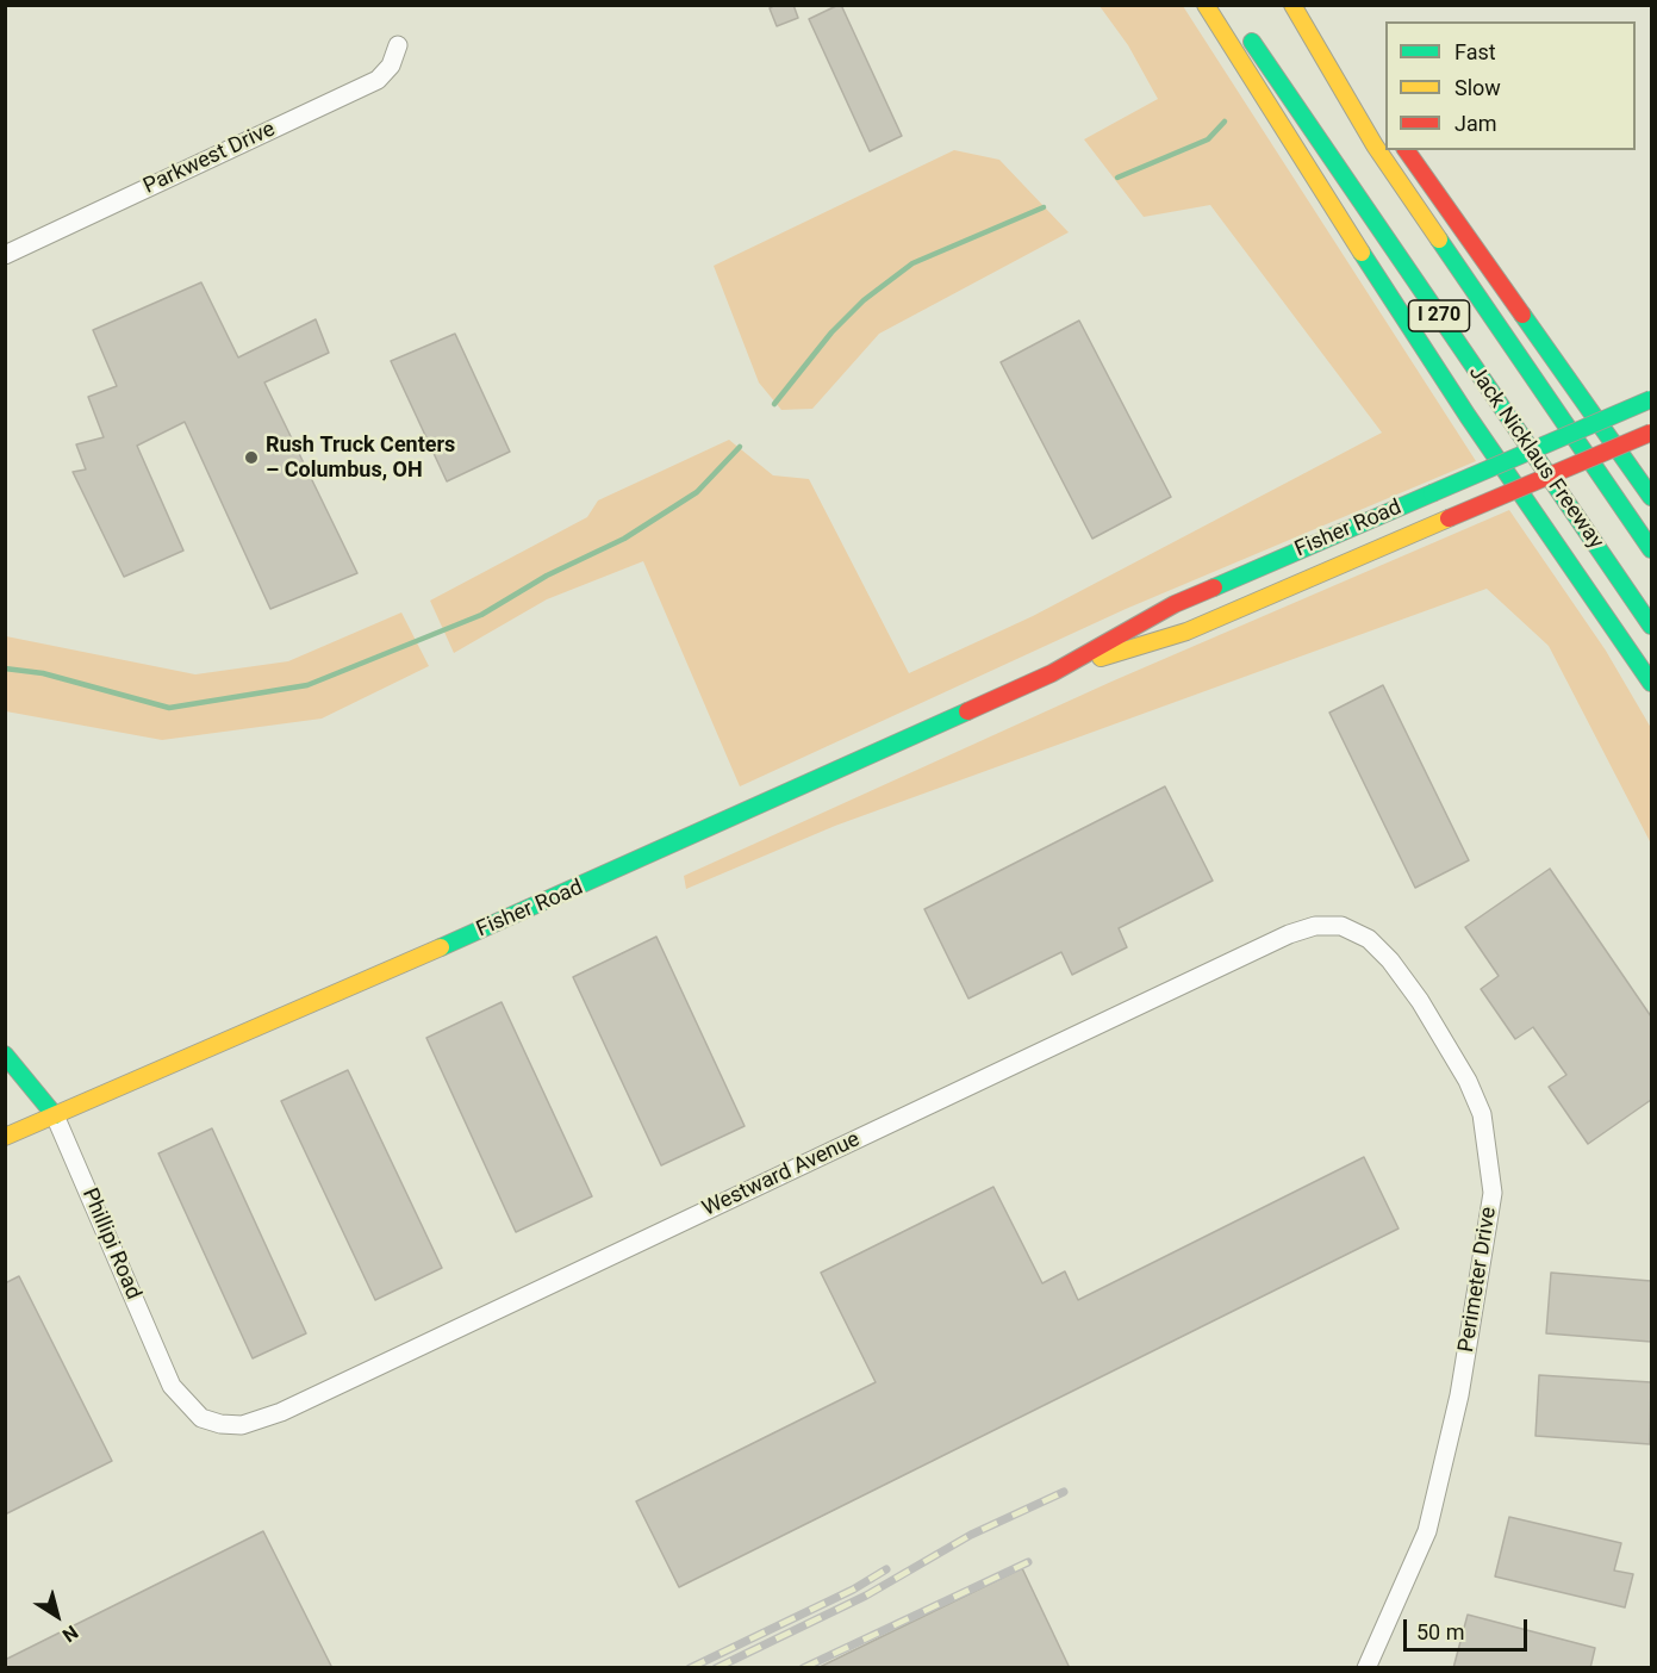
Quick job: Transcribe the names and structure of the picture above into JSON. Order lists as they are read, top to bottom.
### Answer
{
  "streets": {
    "main road": [
      "I 270",
      "Jack Nicklaus Freeway",
      "Fisher Road",
      "Phillipi Road"
    ],
    "street": ["Parkwest Drive", "Westward Avenue", "Perimeter Drive"]
  },
  "crossings": [
    ["Fisher Road", "Phillipi Road"],
    ["Westward Avenue", "Phillipi Road"],
    ["Westward Avenue", "Perimeter Drive"]
  ],
  "places": ["Rush Truck Centers – Columbus, OH"],
  "legend": ["Fast", "Slow", "Jam"],
  "scale_bar": "50 m",
  "north": "bottom right"
}
